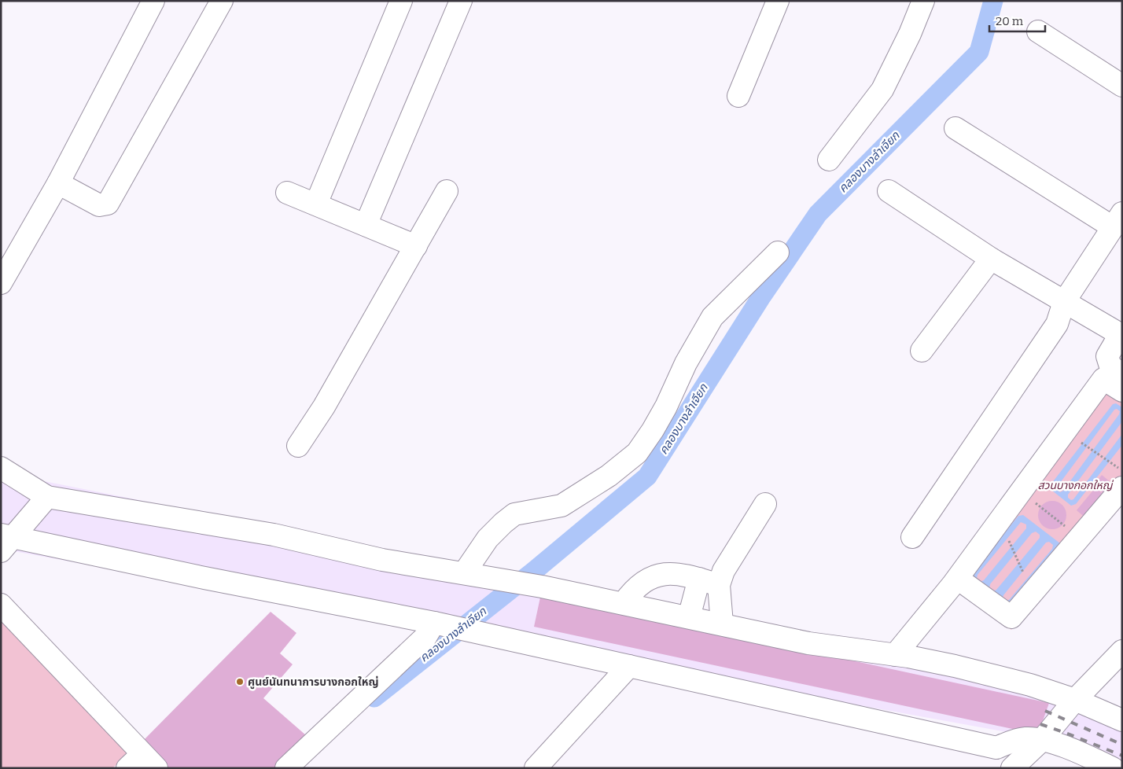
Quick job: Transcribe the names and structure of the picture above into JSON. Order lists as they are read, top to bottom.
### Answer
{
  "water": ["คลองบางลำเจียก"],
  "parks": ["สวนบางกอกใหญ่"],
  "places": ["ศูนย์นันทนาการบางกอกใหญ่"],
  "scale_bar": "20 m"
}
